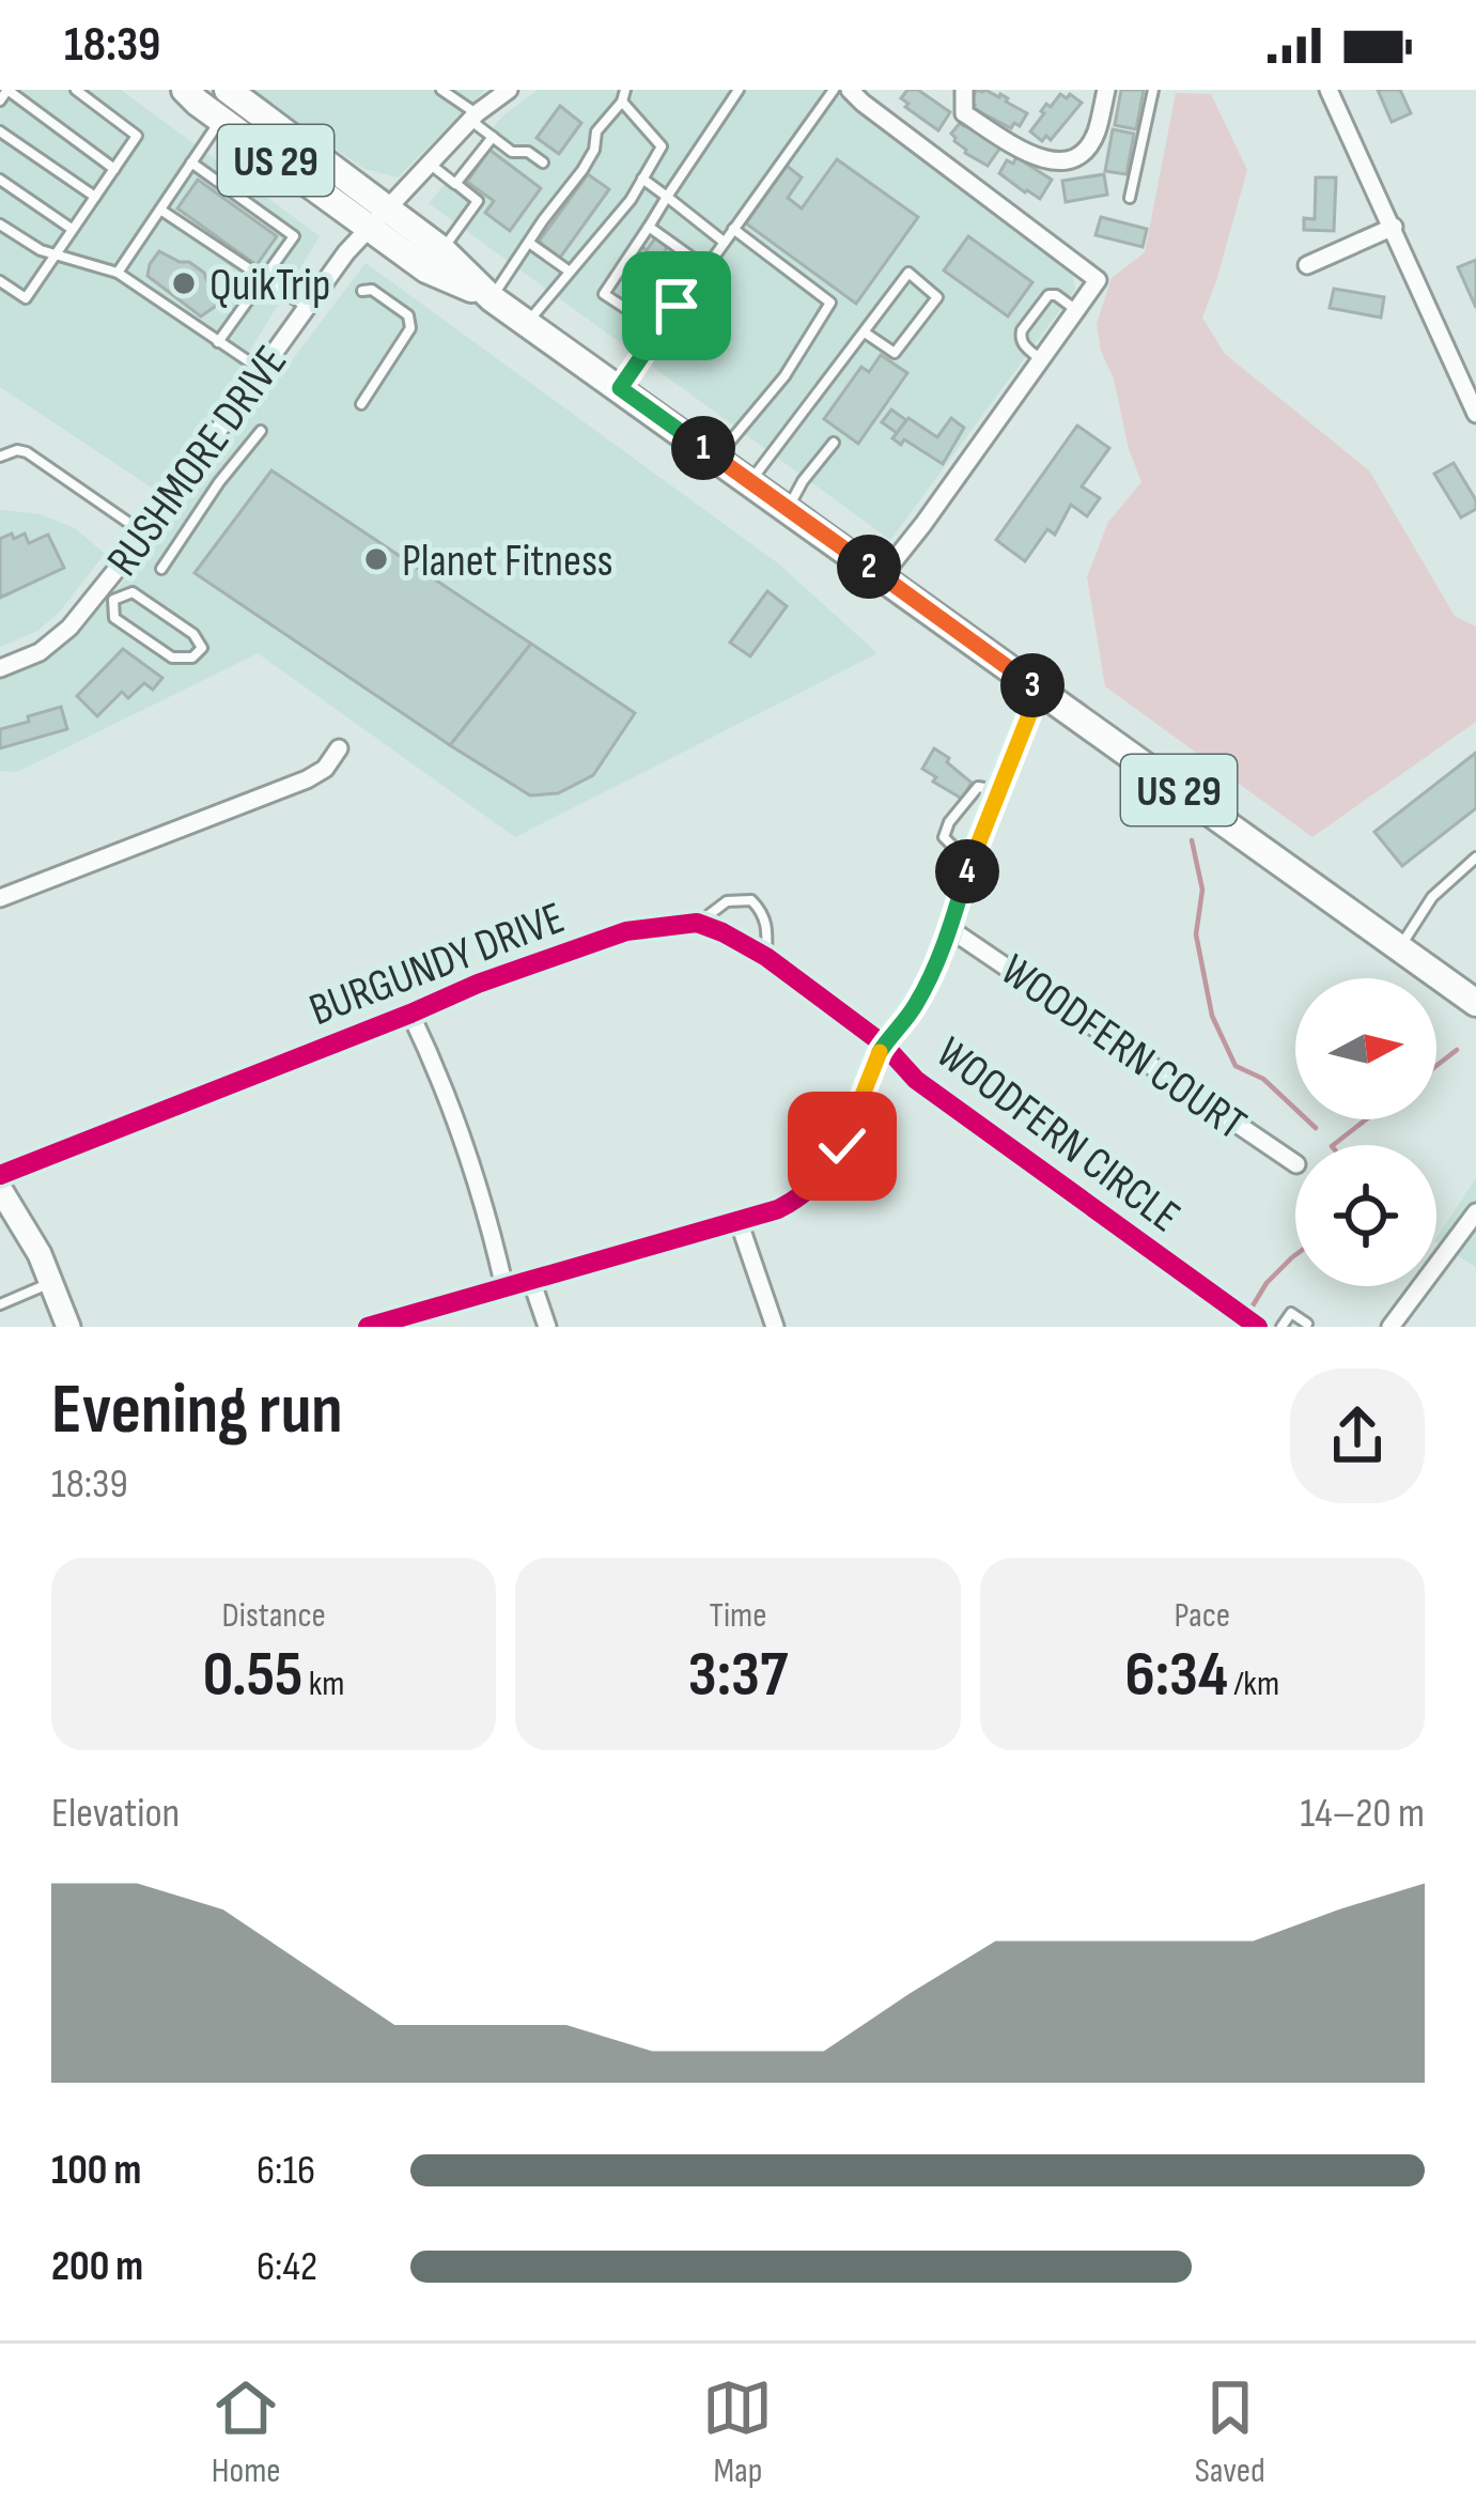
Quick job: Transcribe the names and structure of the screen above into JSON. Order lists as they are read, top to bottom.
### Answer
{
  "streets": {
    "main road": ["US 29"],
    "street": [
      "RUSHMORE DRIVE",
      "BURGUNDY DRIVE",
      "WOODFERN COURT",
      "WOODFERN CIRCLE"
    ]
  },
  "crossings": [
    ["US 29", "RUSHMORE DRIVE"],
    ["US 29", "WOODFERN CIRCLE"],
    ["WOODFERN COURT", "WOODFERN CIRCLE"]
  ],
  "places": ["QuikTrip", "Planet Fitness"],
  "north": "right",
  "page": {
    "status": "18:39",
    "pins": [
      "1",
      "2",
      "3",
      "4"
    ],
    "heading": ["Evening run", "18:39"],
    "stats": [
      ["Distance", "0.55 km"],
      ["Time", "3:37"],
      ["Pace", "6:34 /km"]
    ],
    "chart": ["Elevation", "14–20 m"],
    "list": [
      {
        "name": "100 m",
        "note": "6:16"
      },
      {
        "name": "200 m",
        "note": "6:42"
      }
    ],
    "tabs": ["Home", "Map", "Saved"]
  }
}
